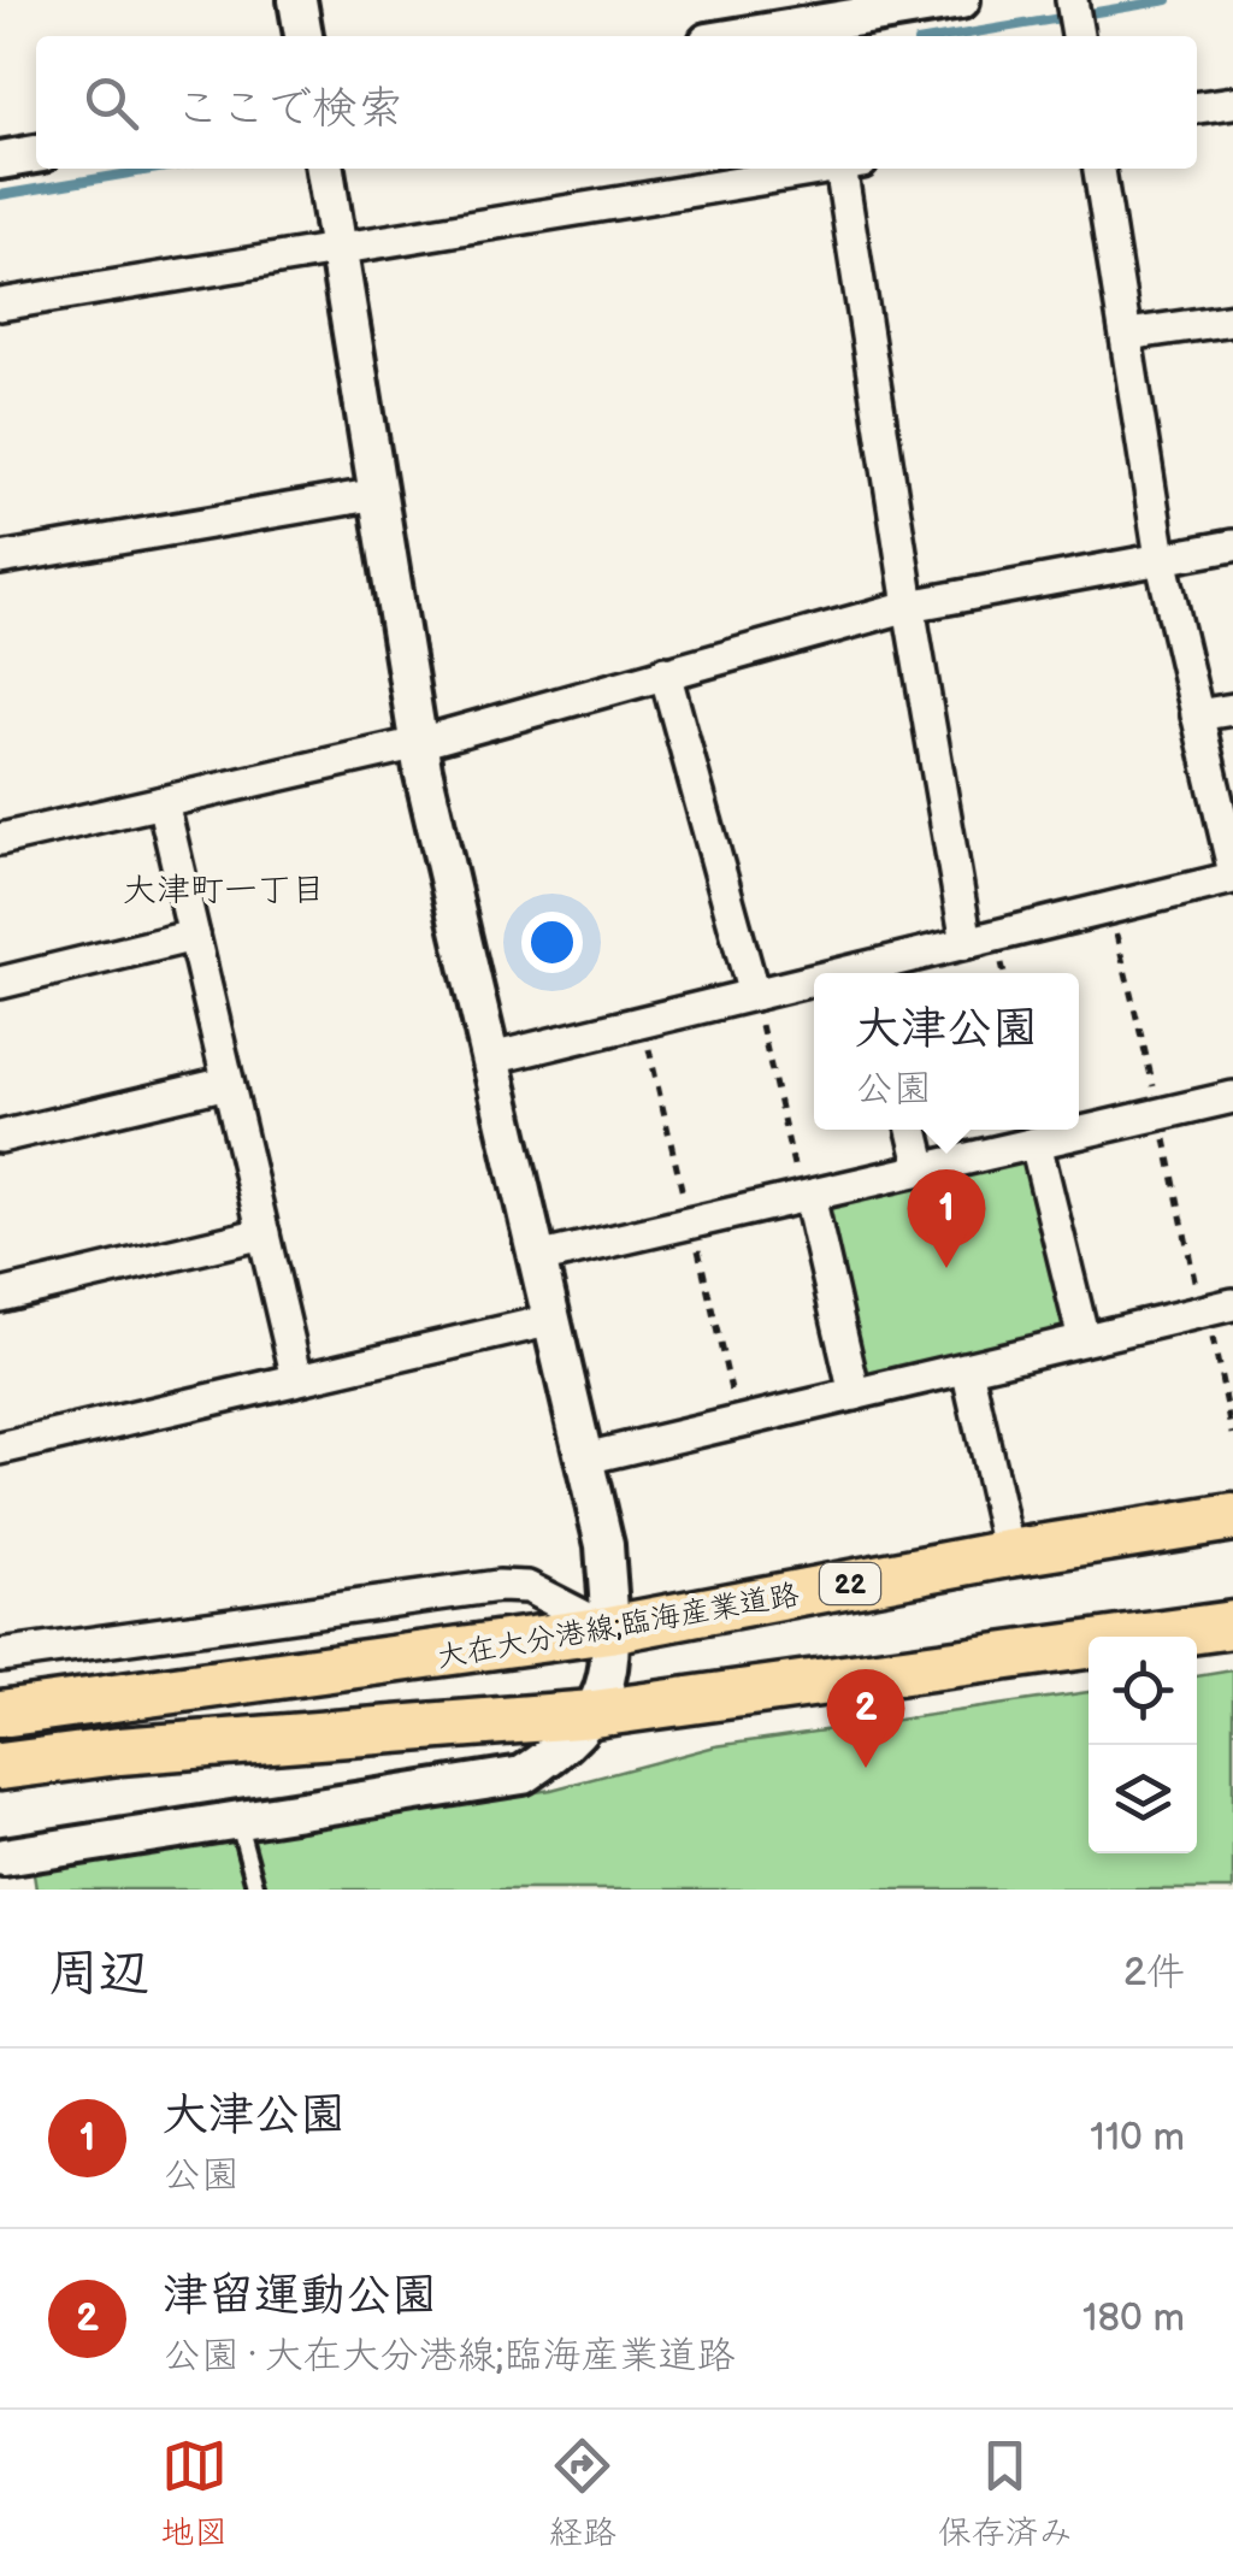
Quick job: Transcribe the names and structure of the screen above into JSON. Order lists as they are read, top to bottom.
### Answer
{
  "streets": {
    "main road": ["22", "大在大分港線;臨海産業道路"]
  },
  "districts": ["大津町一丁目"],
  "page": {
    "search": "ここで検索",
    "popup": ["大津公園", "公園"],
    "pins": ["1", "2"],
    "heading": ["周辺", "2件"],
    "list": [
      {
        "mark": "1",
        "name": "大津公園",
        "note": "公園",
        "value": "110 m"
      },
      {
        "mark": "2",
        "name": "津留運動公園",
        "note": "公園 · 大在大分港線;臨海産業道路",
        "value": "180 m"
      }
    ],
    "nav": ["地図", "経路", "保存済み"]
  }
}
